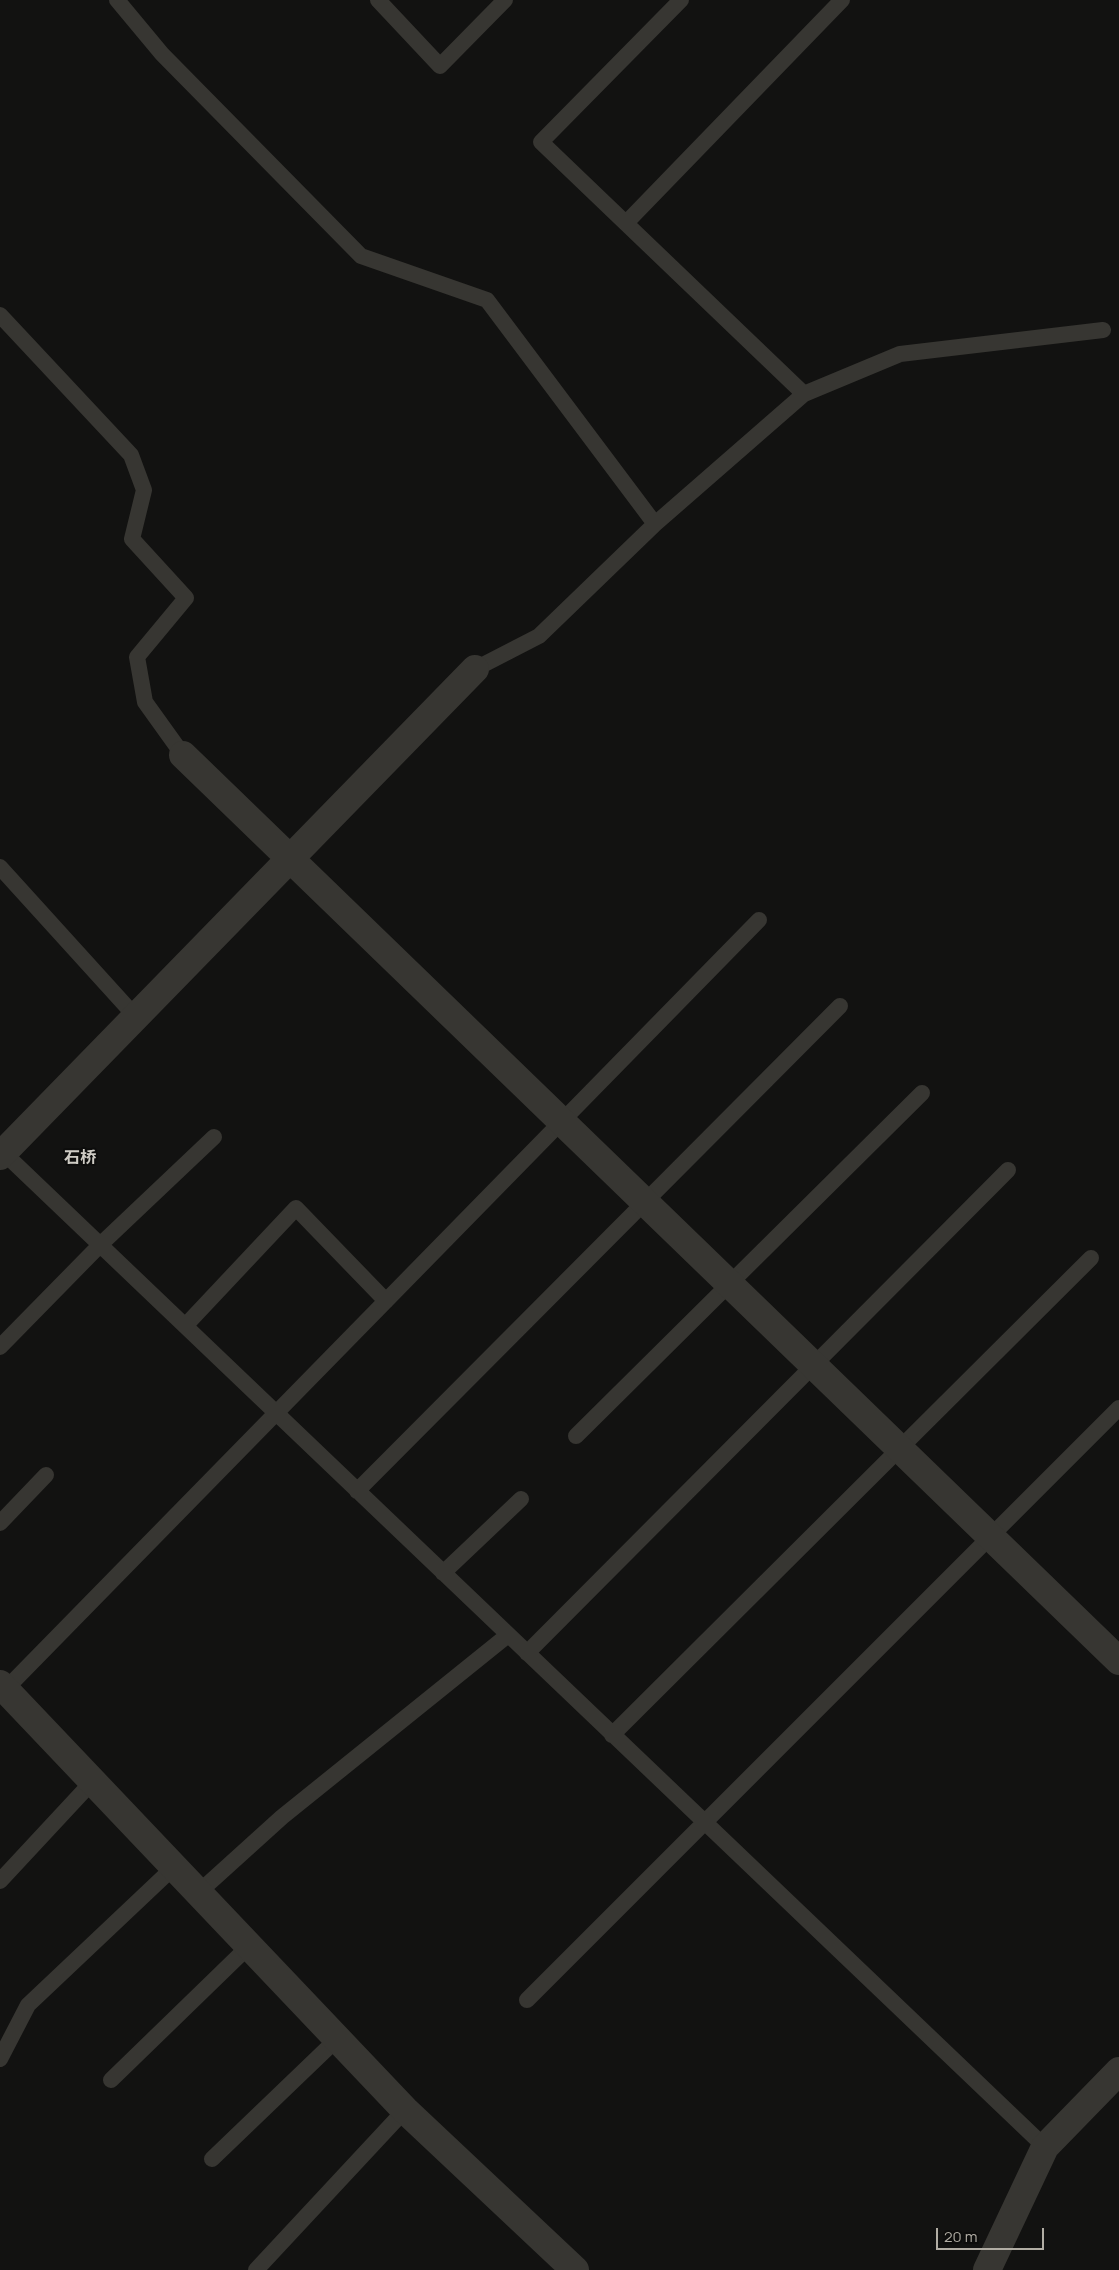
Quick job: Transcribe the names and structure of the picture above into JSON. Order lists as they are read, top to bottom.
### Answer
{
  "districts": ["石桥"],
  "scale_bar": "20 m"
}
